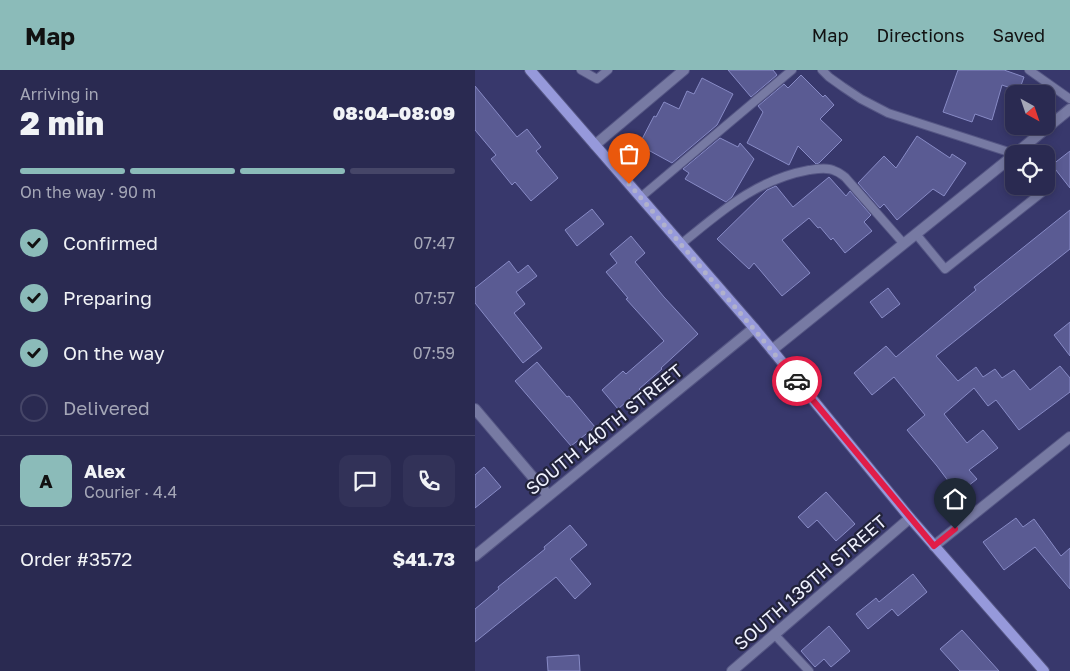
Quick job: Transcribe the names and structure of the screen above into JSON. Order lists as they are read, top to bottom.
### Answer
{
  "streets": {
    "street": ["SOUTH 140TH STREET", "SOUTH 139TH STREET"]
  },
  "north": "bottom right",
  "page": {
    "header": "Map",
    "nav": ["Map", "Directions", "Saved"],
    "heading": ["2 min", "Arriving in", "08:04–08:09"],
    "panel": [
      "Alex",
      "Courier · 4.4",
      "Order #3572",
      "$41.73"
    ],
    "bar": "On the way · 90 m",
    "list": [
      ["Confirmed", "07:47"],
      ["Preparing", "07:57"],
      ["On the way", "07:59"],
      "Delivered"
    ],
    "round": "A"
  }
}
